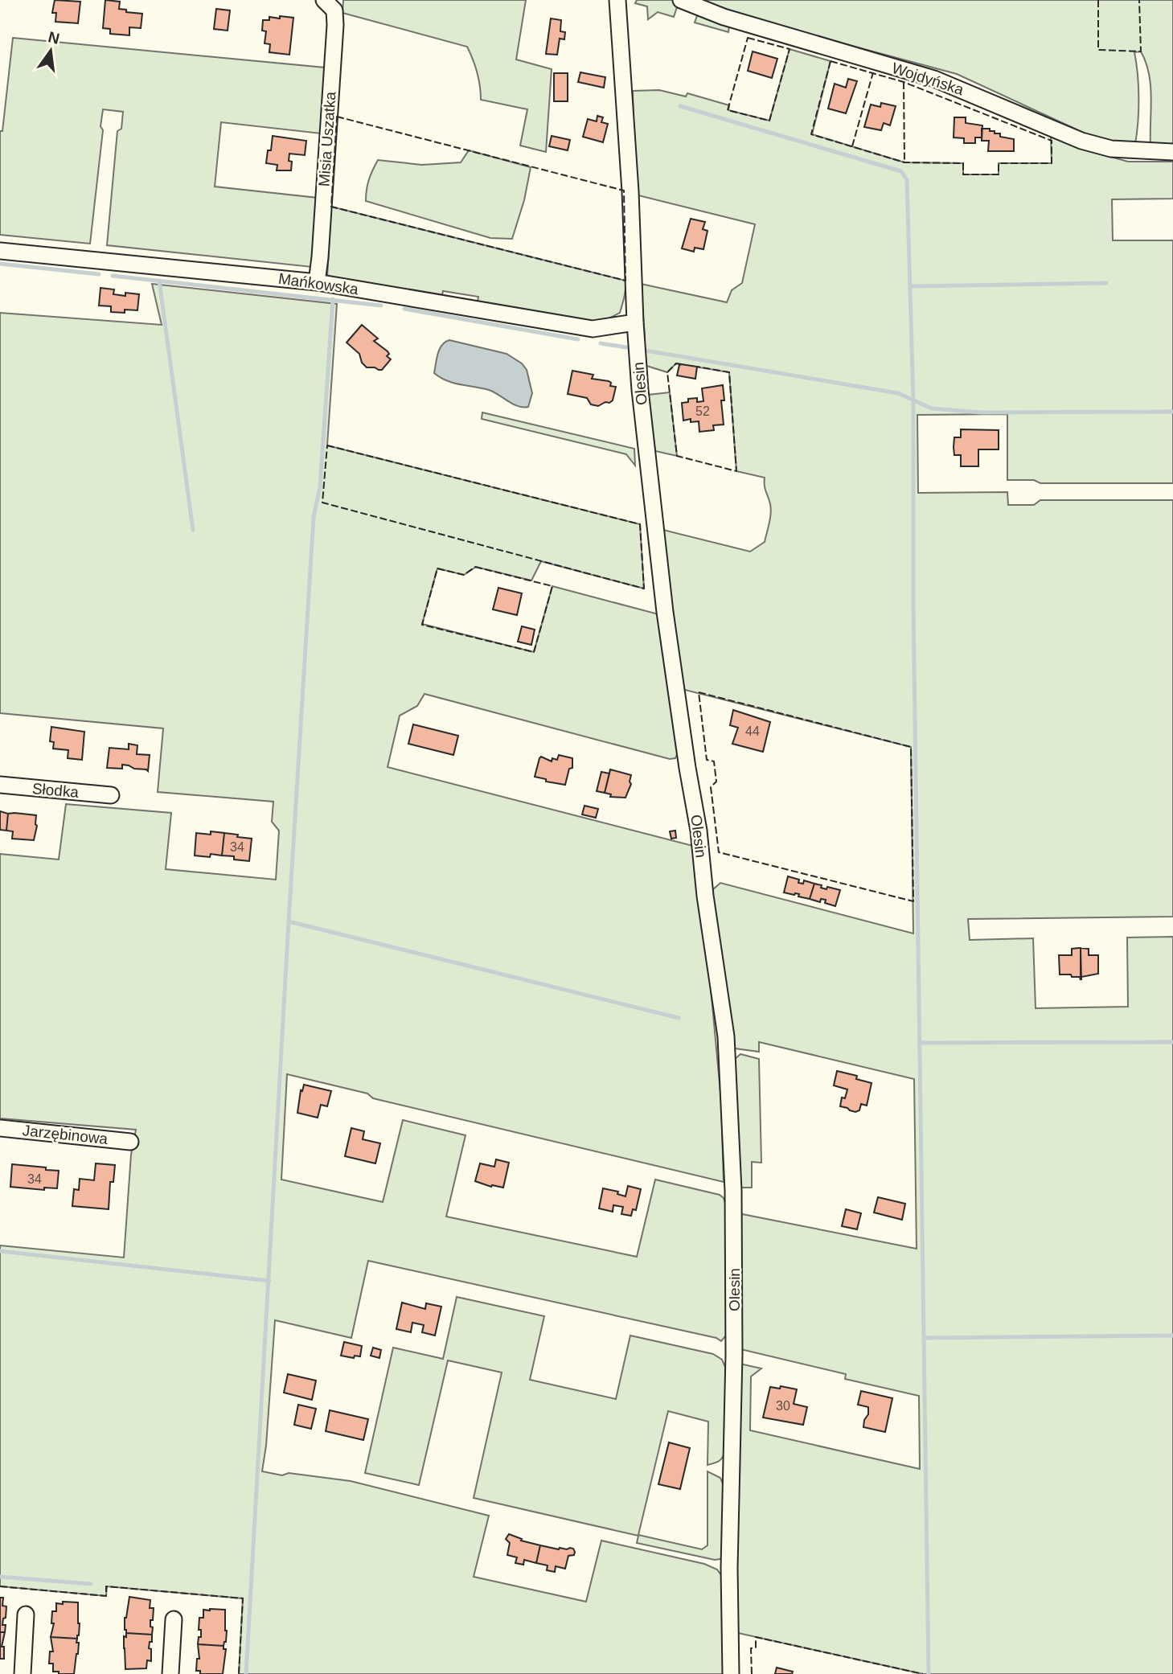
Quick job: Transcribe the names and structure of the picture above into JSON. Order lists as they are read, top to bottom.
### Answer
{
  "streets": {
    "street": [
      "Wojdyńska",
      "Misia Uszatka",
      "Mańkowska",
      "Olesin",
      "Słodka",
      "Jarzębinowa"
    ]
  },
  "crossings": [
    ["Misia Uszatka", "Mańkowska"],
    ["Mańkowska", "Olesin"]
  ],
  "house_numbers": [
    "52",
    "44",
    "34",
    "34",
    "30"
  ],
  "north": "top"
}
